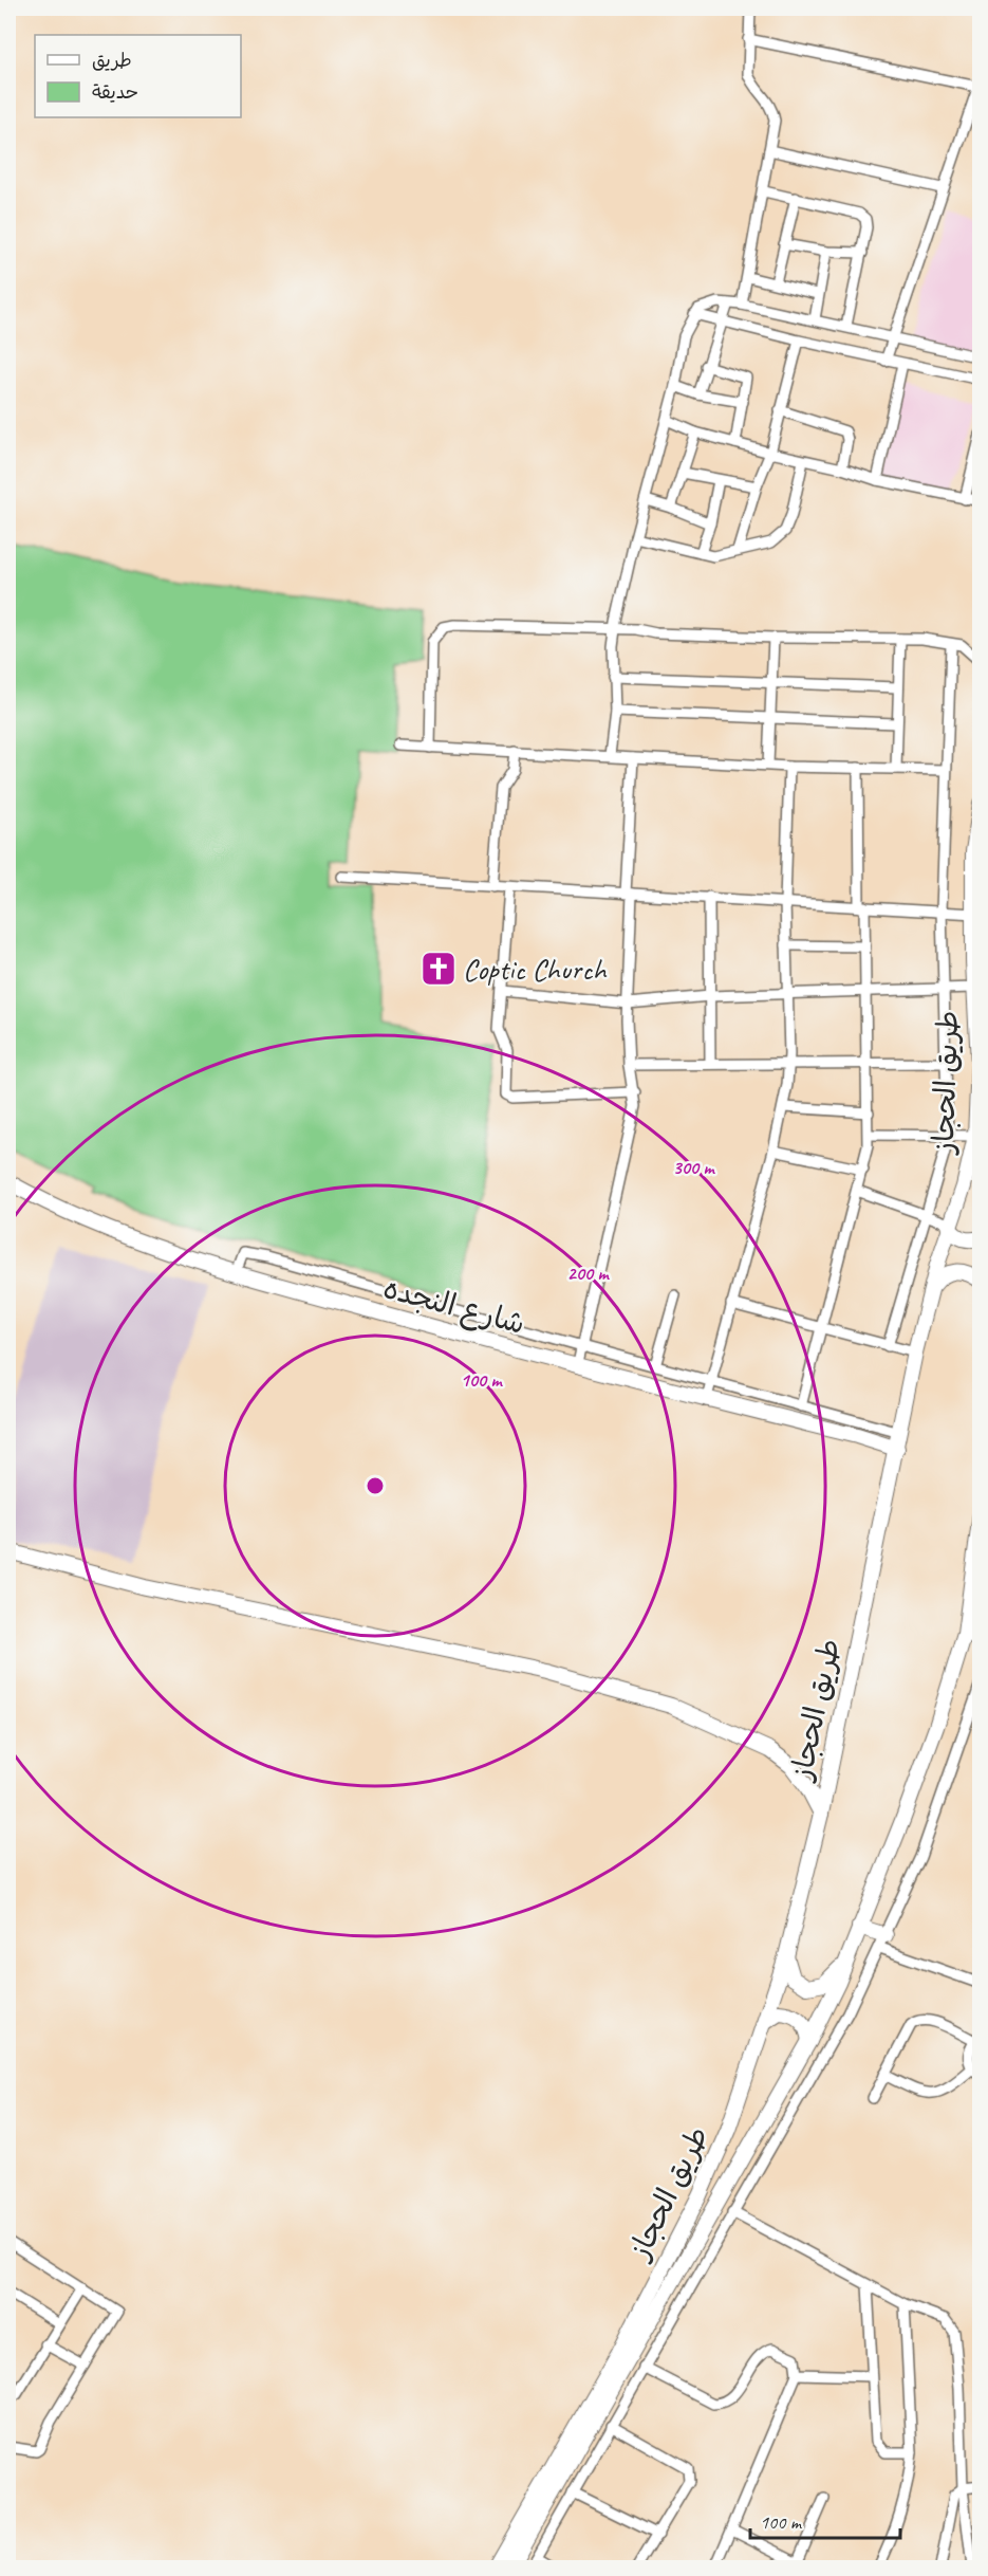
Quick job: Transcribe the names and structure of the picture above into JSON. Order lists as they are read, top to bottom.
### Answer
{
  "streets": {
    "main road": ["طريق الحجاز", "شارع النجده"]
  },
  "crossings": [
    ["طريق الحجاز", "شارع النجده"]
  ],
  "places": {
    "church": ["Coptic Church"]
  },
  "legend": ["طريق", "حديقة"],
  "scale_bar": "100 m",
  "rings": ["300 m", "200 m", "100 m"]
}
